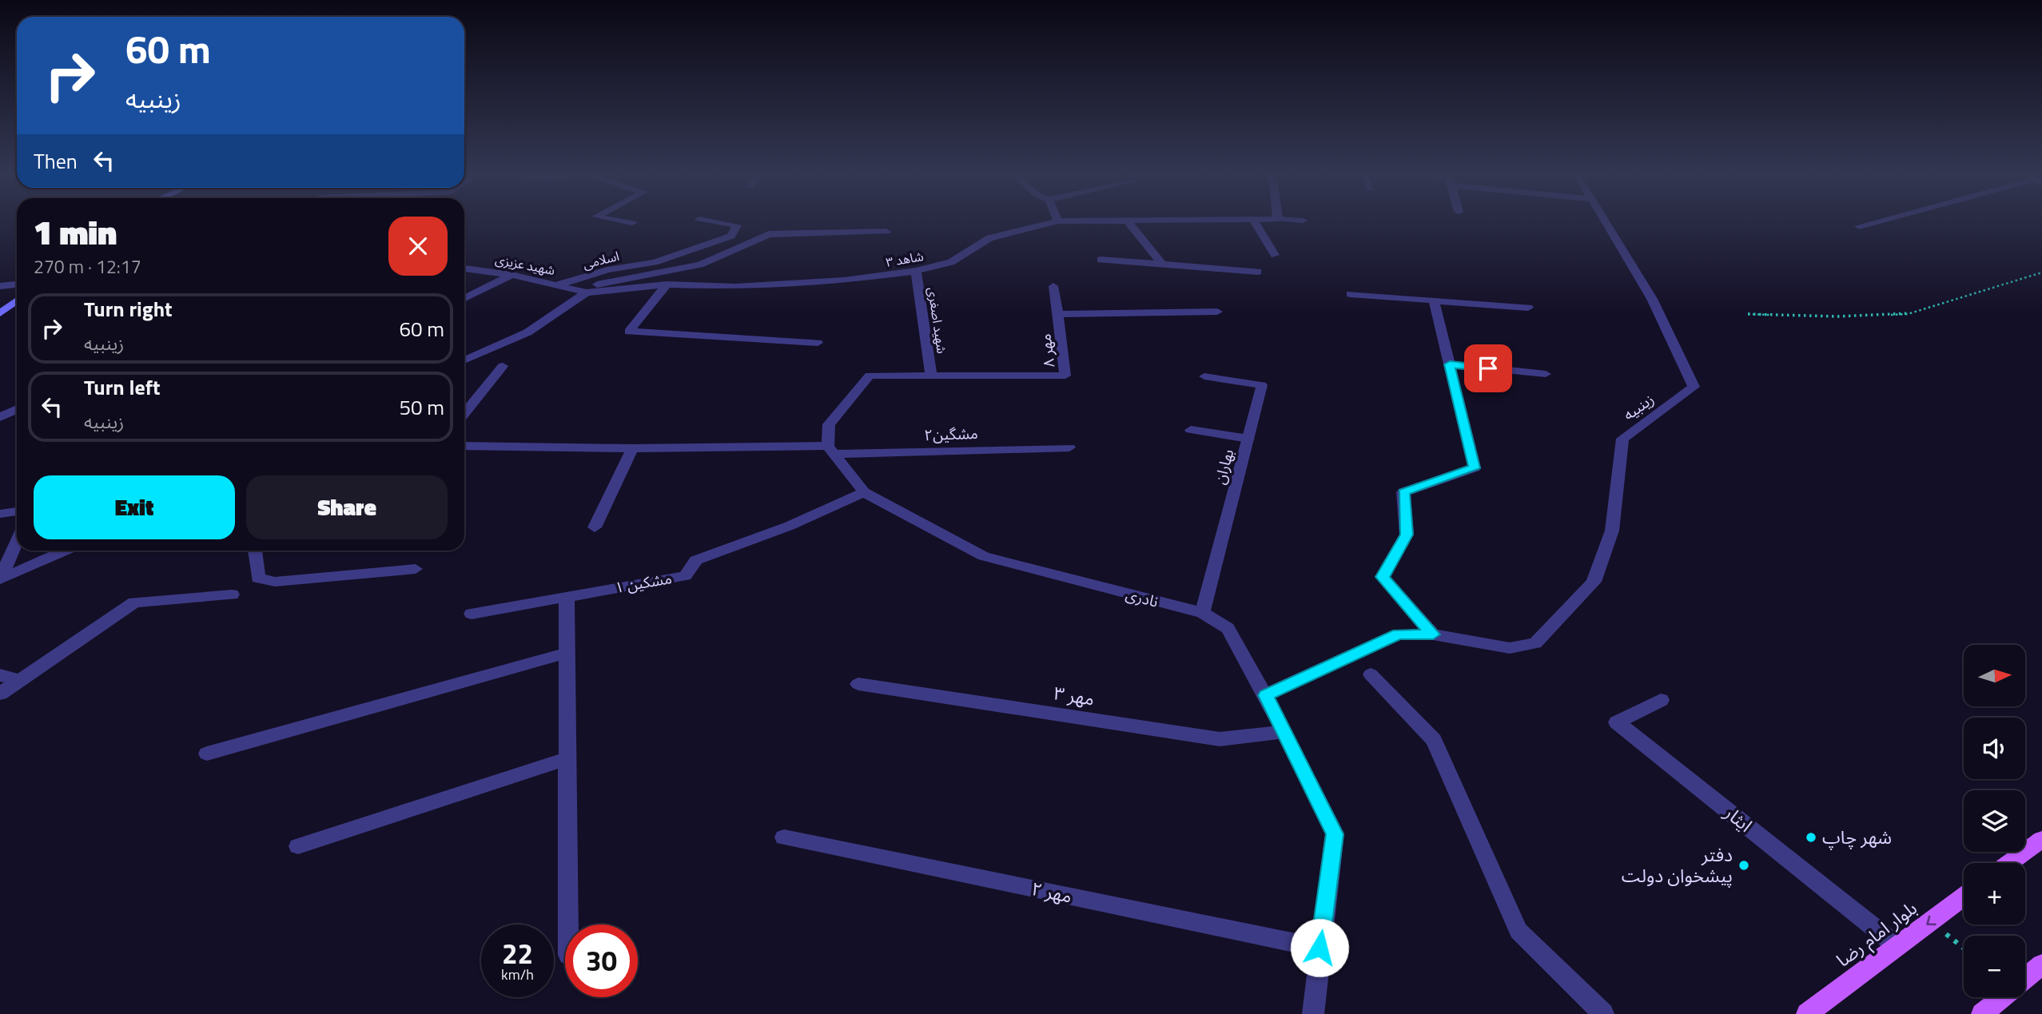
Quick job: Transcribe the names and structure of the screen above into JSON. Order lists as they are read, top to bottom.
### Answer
{
  "streets": {
    "main road": ["بلوار امام رضا"],
    "street": [
      "شاهد ۳",
      "اسلامی",
      "شهید عزیزی",
      "شهید اصغری",
      "مهر ۸",
      "زینبیه",
      "مشگین۲",
      "بهاران",
      "مشکین ۱",
      "نادری",
      "مهر ۳",
      "ایثار",
      "مهر ۲"
    ]
  },
  "crossings": [
    ["شاهد ۳", "شهید عزیزی"],
    ["شاهد ۳", "شهید اصغری"],
    ["اسلامی", "شهید عزیزی"],
    ["شهید اصغری", "مهر ۸"],
    ["زینبیه", "نادری"],
    ["مشگین۲", "نادری"],
    ["بهاران", "نادری"],
    ["مشکین ۱", "نادری"],
    ["نادری", "مهر ۳"],
    ["نادری", "مهر ۲"],
    ["ایثار", "بلوار امام رضا"]
  ],
  "places": ["شهر چاپ", "دفتر پیشخوان دولت"],
  "north": "right",
  "page": {
    "turn": ["60 m", "زینبیه"],
    "then": "Then",
    "heading": ["1 min", "270 m · 12:17"],
    "list": [
      {
        "name": "Turn right",
        "note": "زینبیه",
        "value": "60 m"
      },
      {
        "name": "Turn left",
        "note": "زینبیه",
        "value": "50 m"
      }
    ],
    "buttons": ["Exit", "Share"],
    "map_buttons": ["+", "−"],
    "speed": "22 km/h",
    "limit": "30"
  }
}
